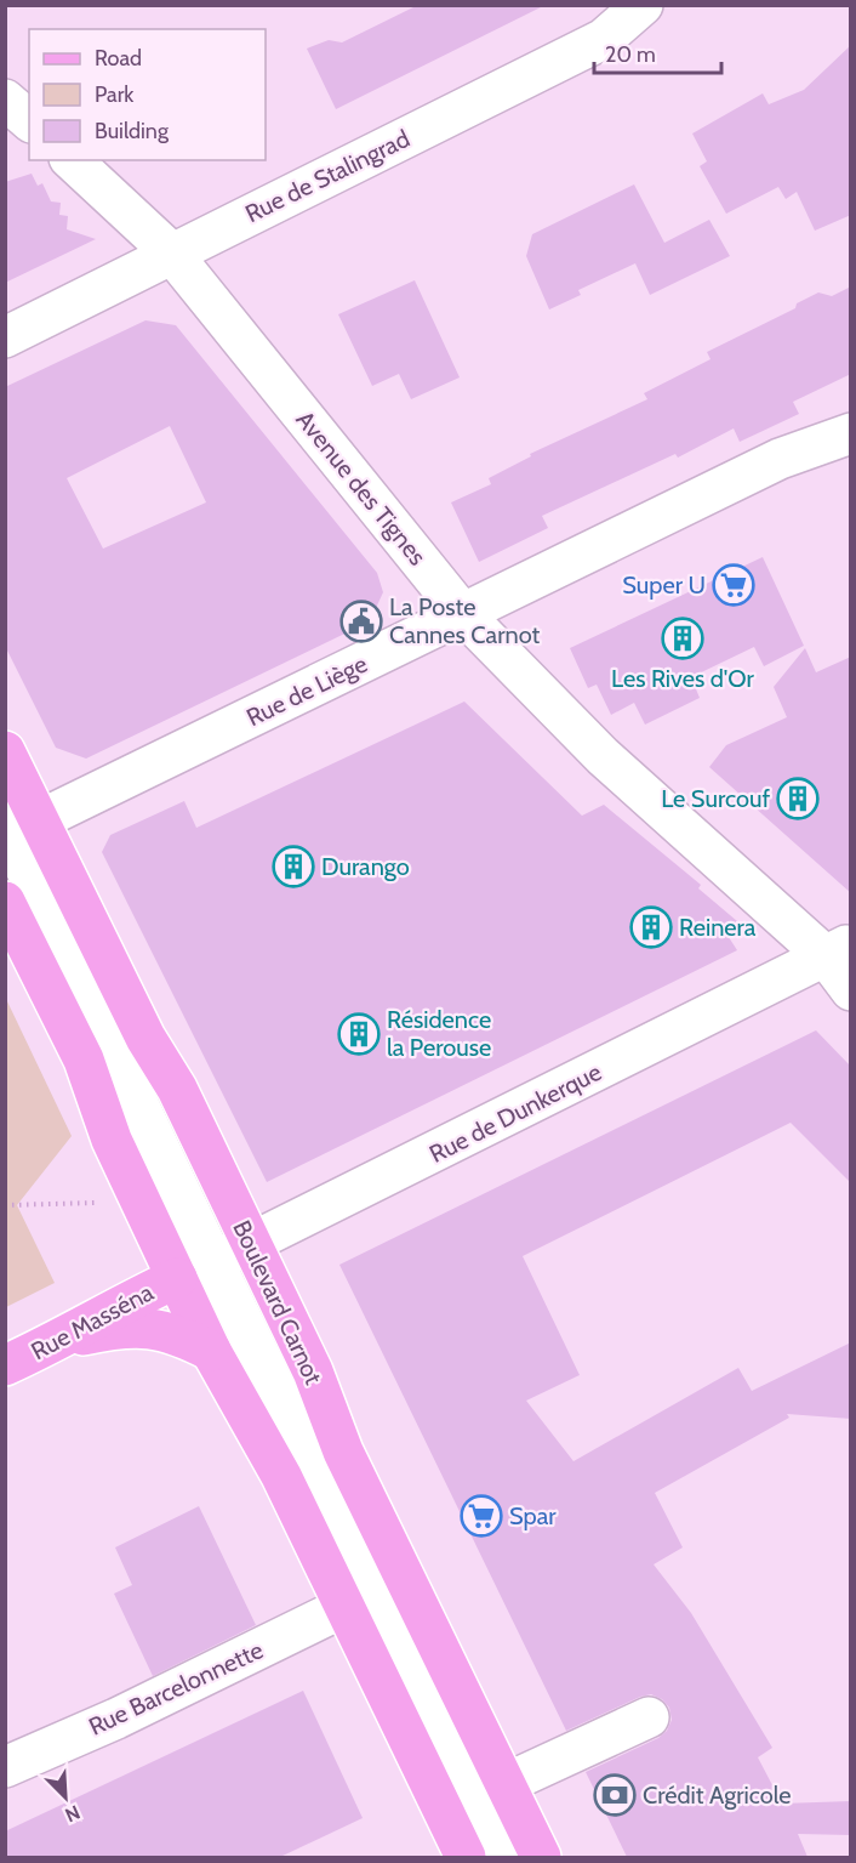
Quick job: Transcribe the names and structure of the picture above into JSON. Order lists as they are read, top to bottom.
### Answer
{
  "streets": {
    "main road": ["Boulevard Carnot", "Rue Masséna"],
    "street": [
      "Rue de Stalingrad",
      "Avenue des Tignes",
      "Rue de Liège",
      "Rue de Dunkerque",
      "Rue Barcelonnette"
    ]
  },
  "crossings": [
    ["Rue de Stalingrad", "Avenue des Tignes"],
    ["Avenue des Tignes", "Rue de Liège"],
    ["Avenue des Tignes", "Rue de Dunkerque"],
    ["Rue de Liège", "Boulevard Carnot"],
    ["Rue de Dunkerque", "Boulevard Carnot"],
    ["Rue de Dunkerque", "Rue Masséna"]
  ],
  "places": {
    "supermarket": ["Super U", "Spar"],
    "public building": ["La Poste Cannes Carnot"],
    "building": [
      "Les Rives d'Or",
      "Le Surcouf",
      "Durango",
      "Reinera",
      "Résidence la Perouse"
    ],
    "bank": ["Crédit Agricole"]
  },
  "legend": ["Road", "Park", "Building"],
  "scale_bar": "20 m",
  "north": "bottom right"
}
